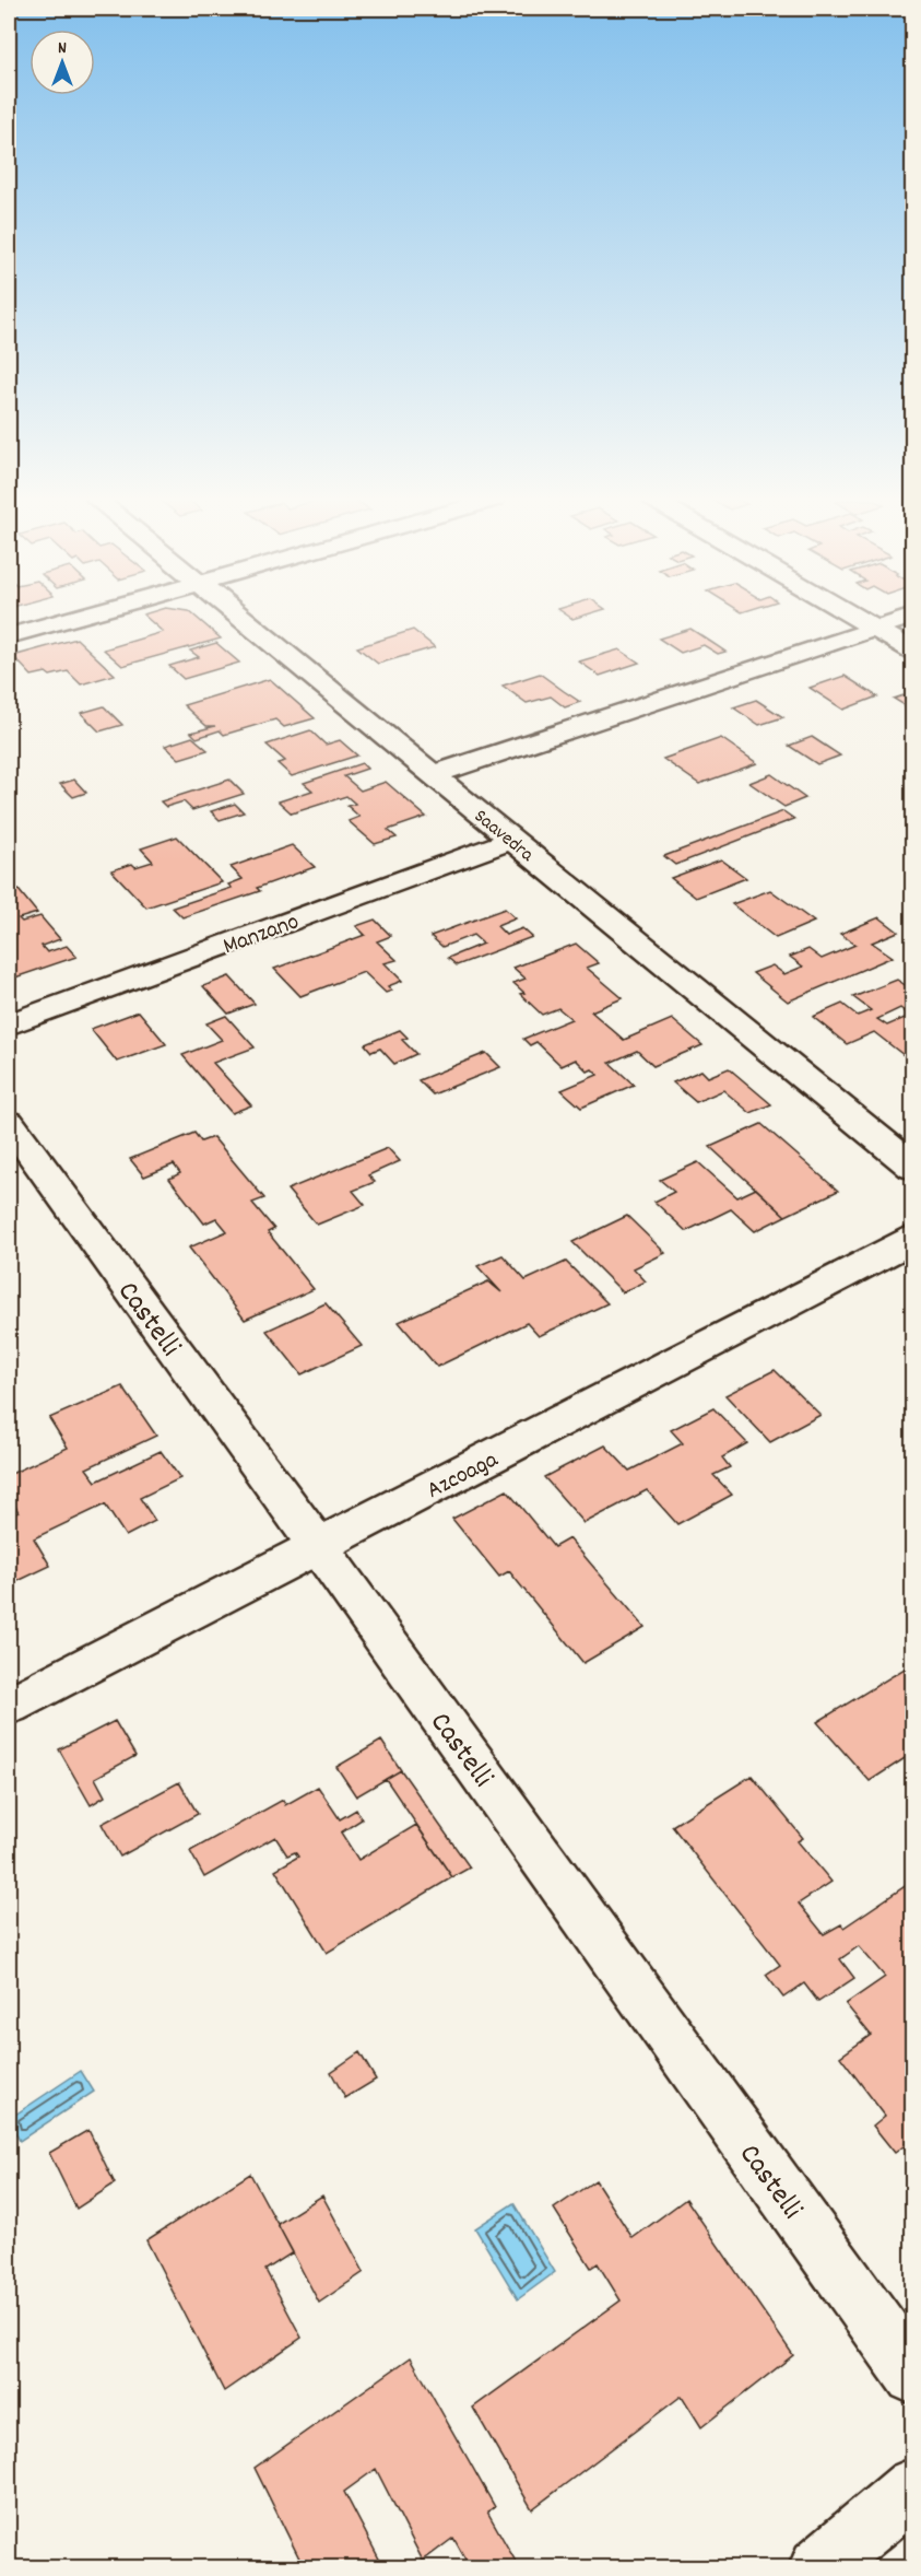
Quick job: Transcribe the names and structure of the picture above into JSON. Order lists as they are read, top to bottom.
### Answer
{
  "streets": {
    "street": [
      "Saavedra",
      "Manzano",
      "Castelli",
      "Azcoaga"
    ]
  },
  "crossings": [
    ["Saavedra", "Manzano"],
    ["Castelli", "Azcoaga"]
  ],
  "north": "top"
}
